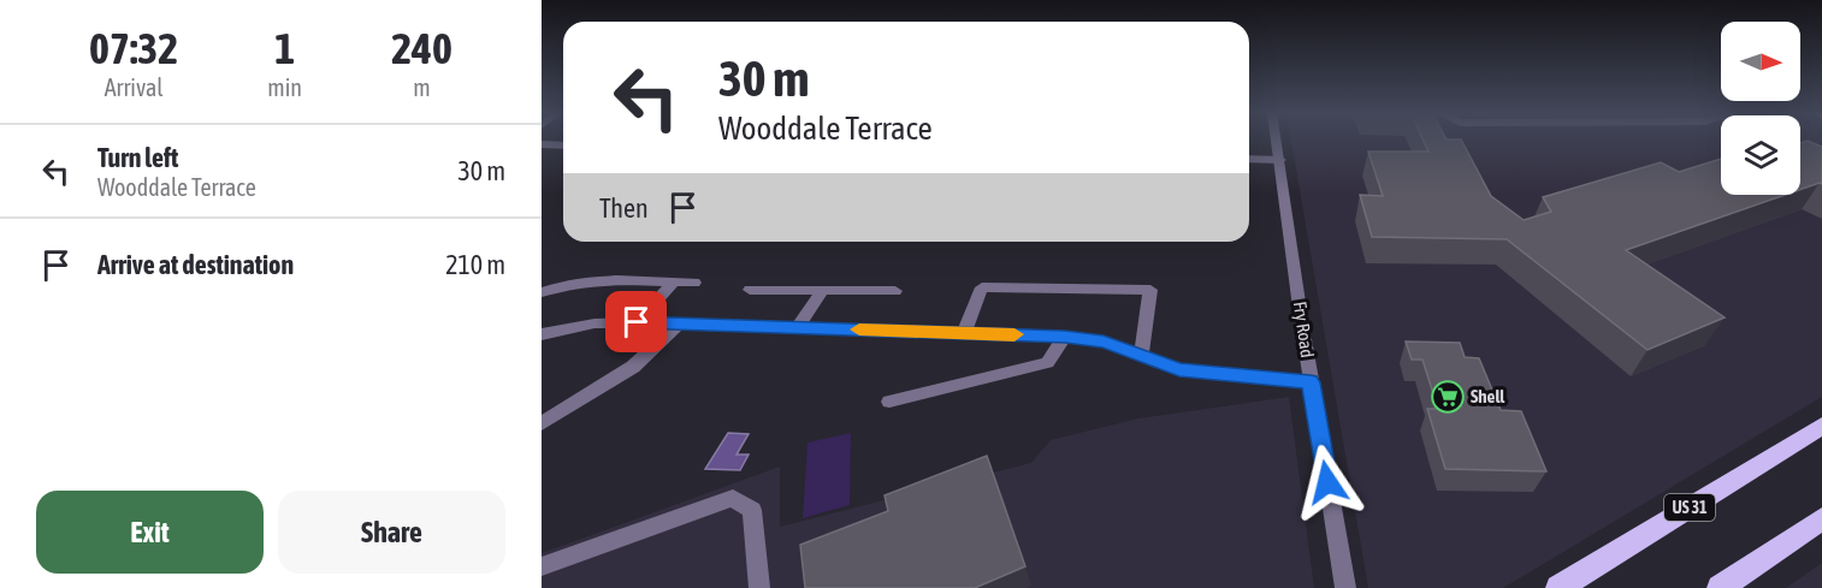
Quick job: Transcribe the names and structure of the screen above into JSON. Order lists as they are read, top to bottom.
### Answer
{
  "streets": {
    "main road": ["US 31"],
    "street": ["Fry Road"]
  },
  "places": {
    "supermarket": ["Shell"]
  },
  "north": "right",
  "page": {
    "eta": [
      "07:32",
      "Arrival",
      "1",
      "min",
      "240",
      "m"
    ],
    "turn": ["30 m", "Wooddale Terrace"],
    "list": [
      {
        "name": "Turn left",
        "note": "Wooddale Terrace",
        "value": "30 m"
      },
      {
        "name": "Arrive at destination",
        "value": "210 m"
      }
    ],
    "then": "Then",
    "buttons": ["Exit", "Share"]
  }
}
